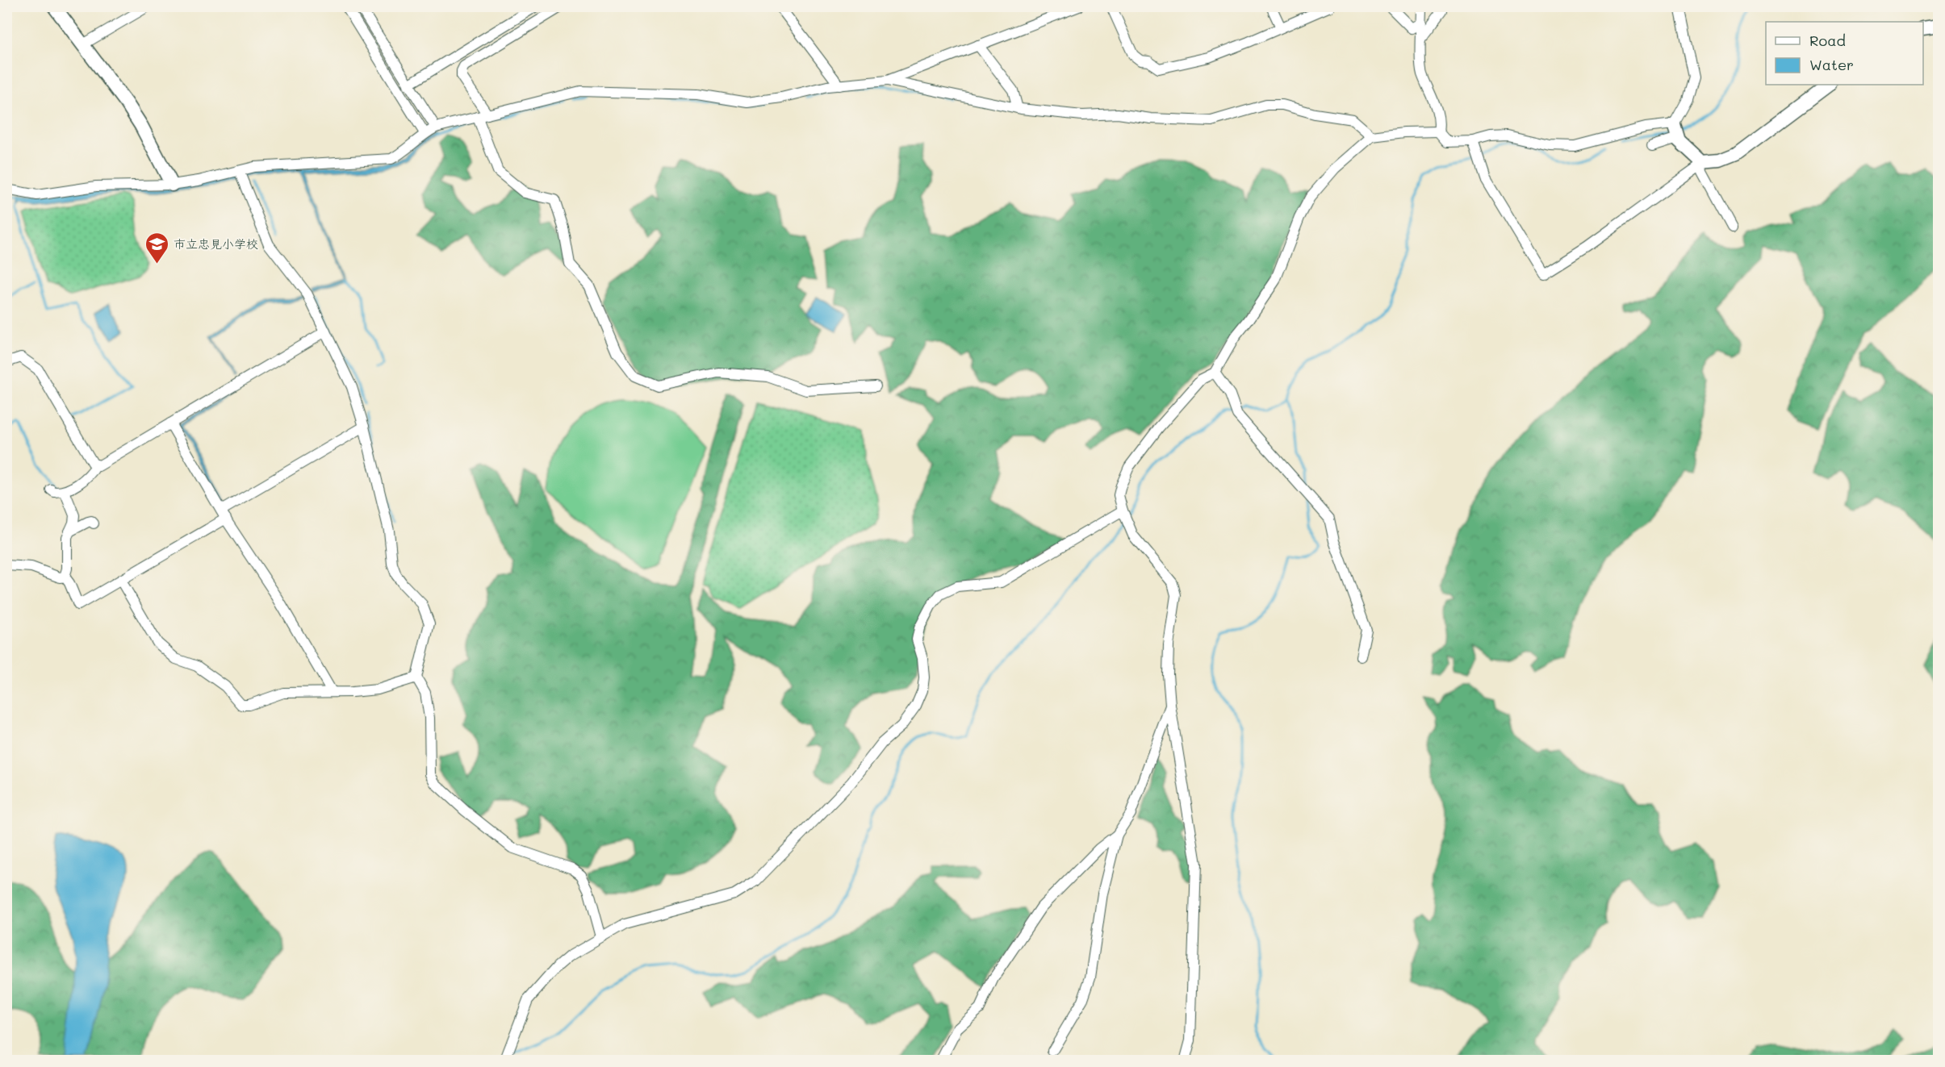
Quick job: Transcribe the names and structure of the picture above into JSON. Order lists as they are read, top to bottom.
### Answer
{
  "places": {
    "school or university": ["市立忠見小学校"]
  },
  "legend": ["Road", "Water"]
}
